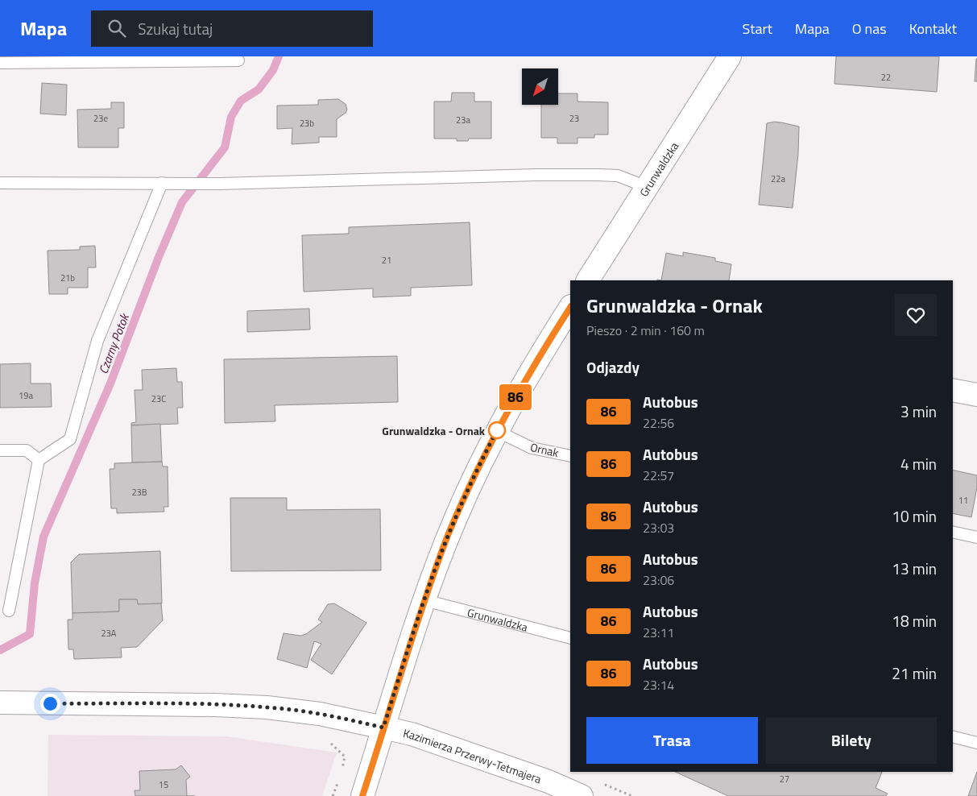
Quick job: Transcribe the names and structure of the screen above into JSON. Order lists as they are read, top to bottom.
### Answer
{
  "streets": {
    "street": ["Grunwaldzka", "Kazimierza Przerwy-Tetmajera"],
    "lane": ["Ornak"]
  },
  "water": ["Czarny Potok"],
  "places": ["Grunwaldzka - Ornak"],
  "lines": ["bus line 86"],
  "house_numbers": [
    "22",
    "23e",
    "23",
    "23a",
    "23b",
    "22a",
    "21",
    "21b",
    "19a",
    "23C",
    "23B",
    "11",
    "23A",
    "27",
    "15"
  ],
  "north": "bottom left",
  "page": {
    "header": "Mapa",
    "search": "Szukaj tutaj",
    "nav": [
      "Start",
      "Mapa",
      "O nas",
      "Kontakt"
    ],
    "on_map": "86",
    "heading": [
      ["Grunwaldzka - Ornak", "Pieszo · 2 min · 160 m"],
      "Odjazdy"
    ],
    "list": [
      {
        "mark": "86",
        "name": "Autobus",
        "note": "22:56",
        "value": "3 min"
      },
      {
        "mark": "86",
        "name": "Autobus",
        "note": "22:57",
        "value": "4 min"
      },
      {
        "mark": "86",
        "name": "Autobus",
        "note": "23:03",
        "value": "10 min"
      },
      {
        "mark": "86",
        "name": "Autobus",
        "note": "23:06",
        "value": "13 min"
      },
      {
        "mark": "86",
        "name": "Autobus",
        "note": "23:11",
        "value": "18 min"
      },
      {
        "mark": "86",
        "name": "Autobus",
        "note": "23:14",
        "value": "21 min"
      }
    ],
    "buttons": ["Trasa", "Bilety"]
  }
}
